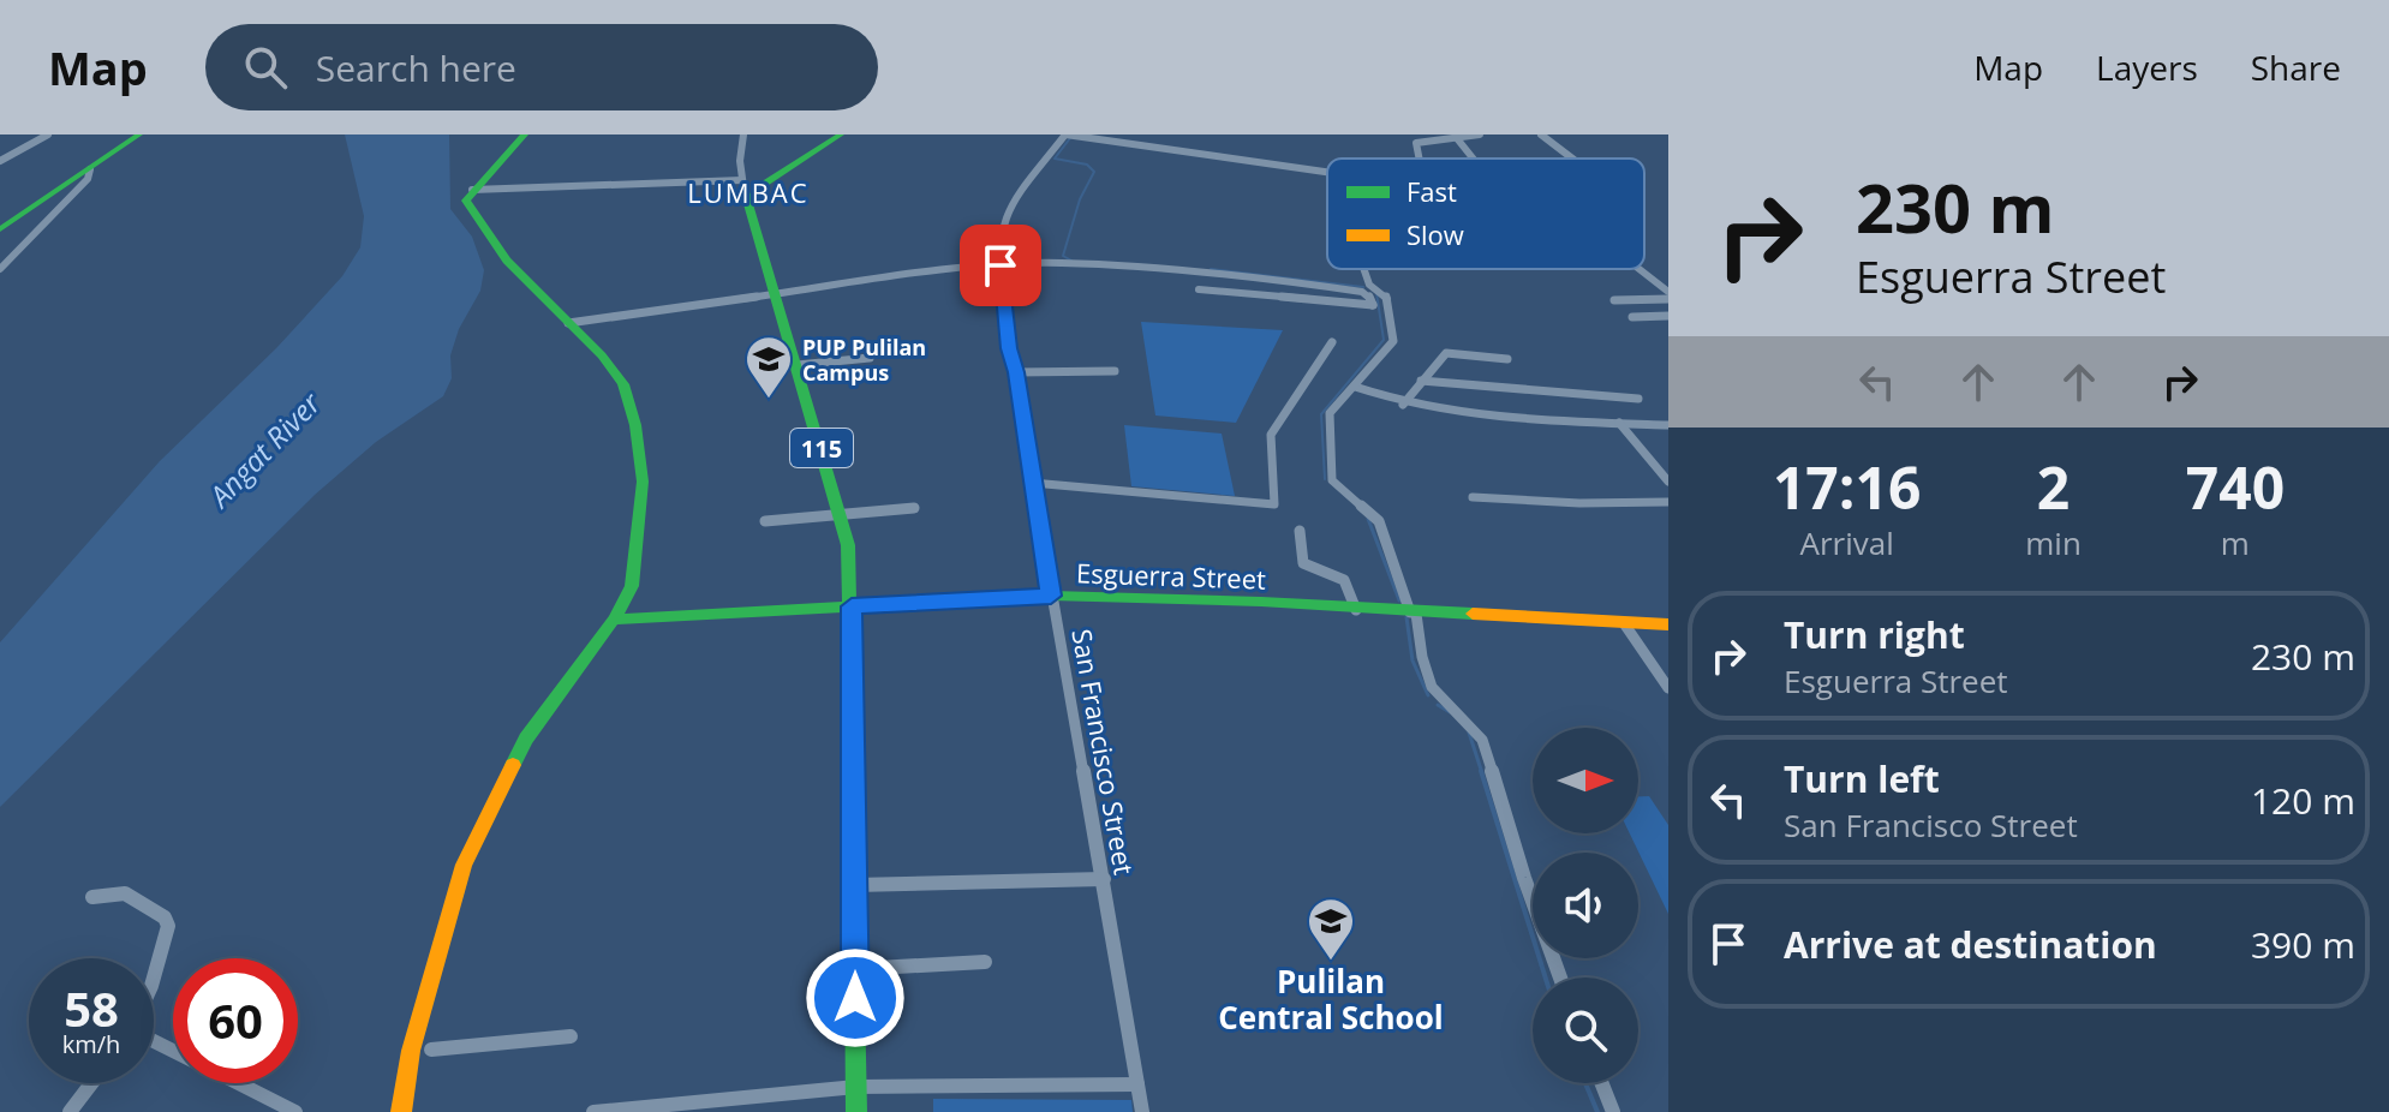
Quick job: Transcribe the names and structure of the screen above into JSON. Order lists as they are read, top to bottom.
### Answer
{
  "streets": {
    "main road": ["115", "Esguerra Street"],
    "street": ["San Francisco Street"]
  },
  "crossings": [
    ["115", "Esguerra Street"],
    ["Esguerra Street", "San Francisco Street"]
  ],
  "districts": ["LUMBAC"],
  "water": ["Angat River"],
  "places": {
    "school or university": ["PUP Pulilan Campus", "Pulilan Central School"]
  },
  "legend": ["Fast", "Slow"],
  "north": "right",
  "page": {
    "header": "Map",
    "search": "Search here",
    "nav": ["Map", "Layers", "Share"],
    "turn": ["230 m", "Esguerra Street"],
    "eta": [
      "17:16",
      "Arrival",
      "2",
      "min",
      "740",
      "m"
    ],
    "list": [
      {
        "name": "Turn right",
        "note": "Esguerra Street",
        "value": "230 m"
      },
      {
        "name": "Turn left",
        "note": "San Francisco Street",
        "value": "120 m"
      },
      {
        "name": "Arrive at destination",
        "value": "390 m"
      }
    ],
    "speed": "58 km/h",
    "limit": "60"
  }
}
